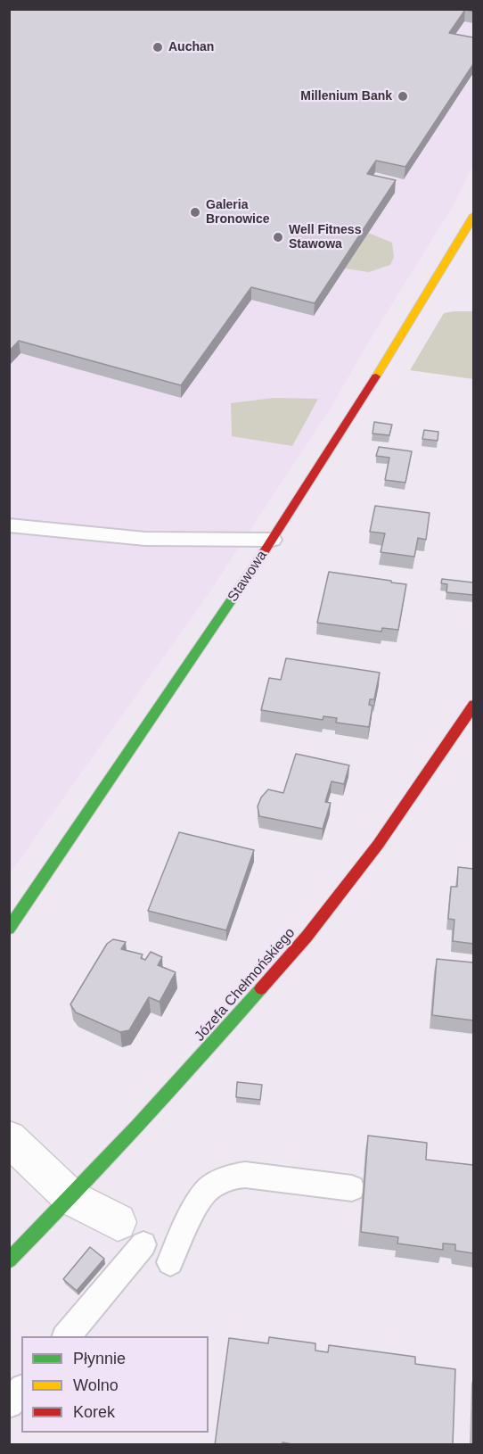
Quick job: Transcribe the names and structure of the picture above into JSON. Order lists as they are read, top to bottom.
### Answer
{
  "streets": {
    "street": ["Stawowa", "Józefa Chełmońskiego"]
  },
  "places": [
    "Auchan",
    "Millenium Bank",
    "Galeria Bronowice",
    "Well Fitness Stawowa"
  ],
  "legend": ["Płynnie", "Wolno", "Korek"]
}
